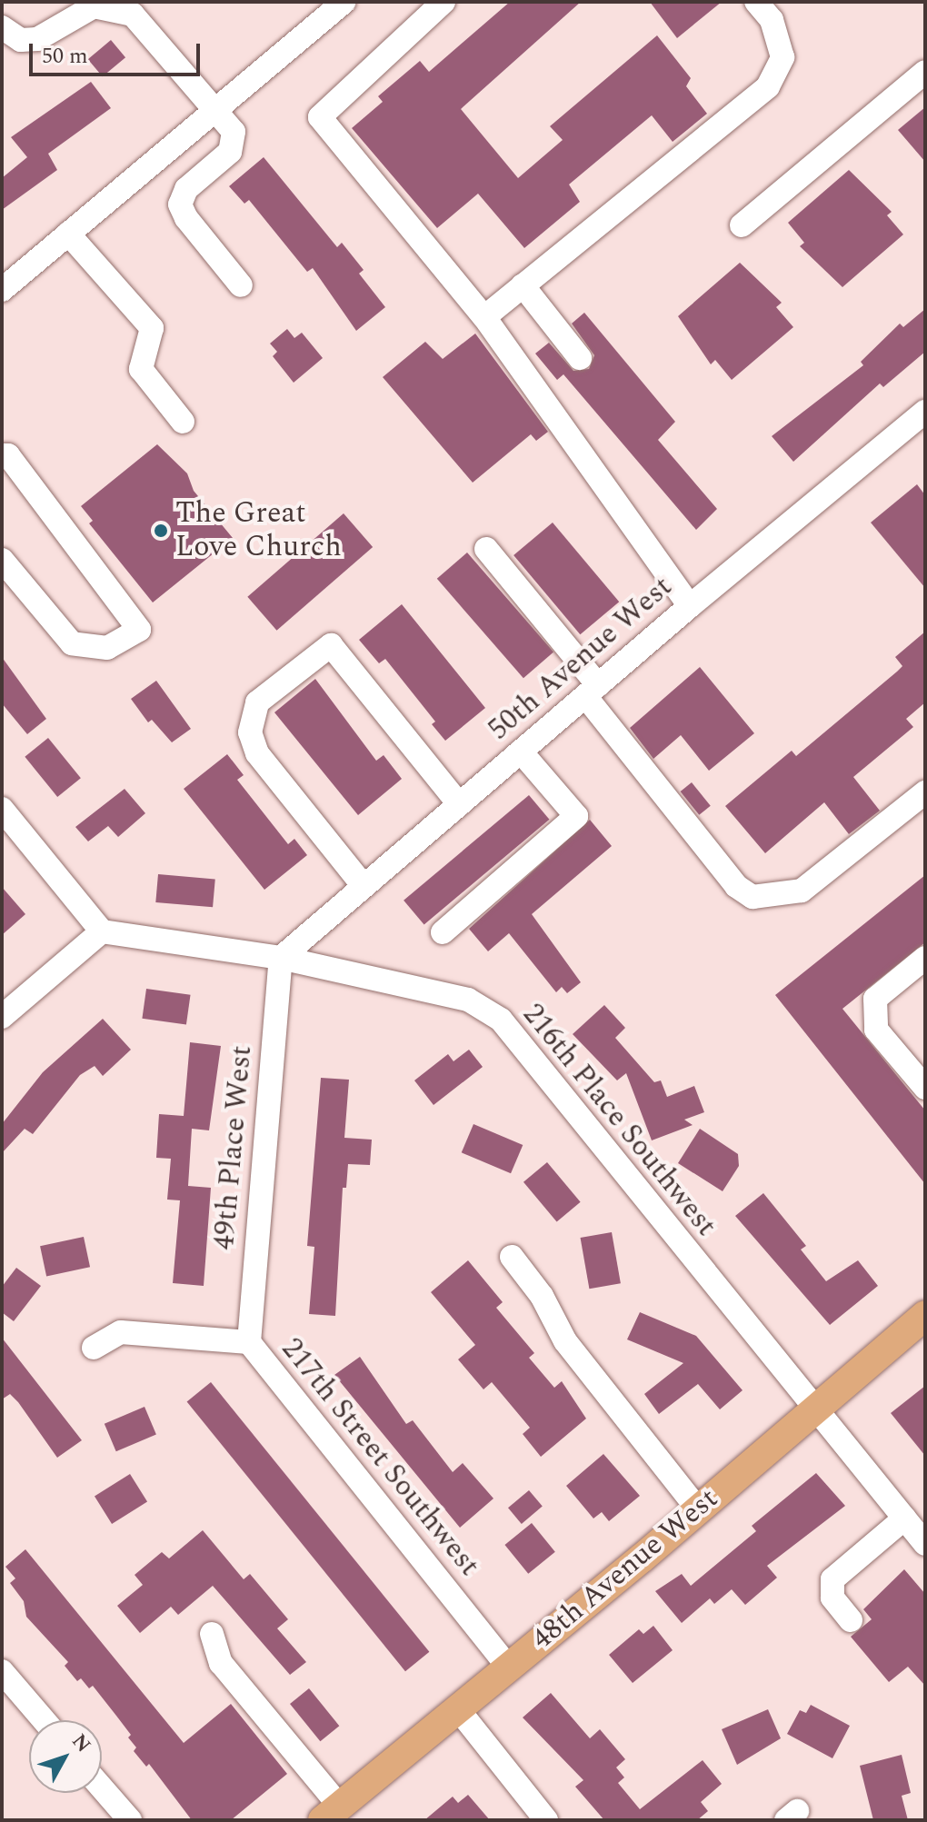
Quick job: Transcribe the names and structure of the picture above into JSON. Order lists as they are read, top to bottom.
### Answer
{
  "streets": {
    "main road": ["48th Avenue West"],
    "street": [
      "50th Avenue West",
      "216th Place Southwest",
      "49th Place West",
      "217th Street Southwest"
    ]
  },
  "crossings": [
    ["50th Avenue West", "216th Place Southwest"],
    ["50th Avenue West", "49th Place West"],
    ["216th Place Southwest", "49th Place West"],
    ["216th Place Southwest", "48th Avenue West"],
    ["49th Place West", "217th Street Southwest"],
    ["217th Street Southwest", "48th Avenue West"]
  ],
  "places": ["The Great Love Church"],
  "scale_bar": "50 m",
  "north": "top right"
}
